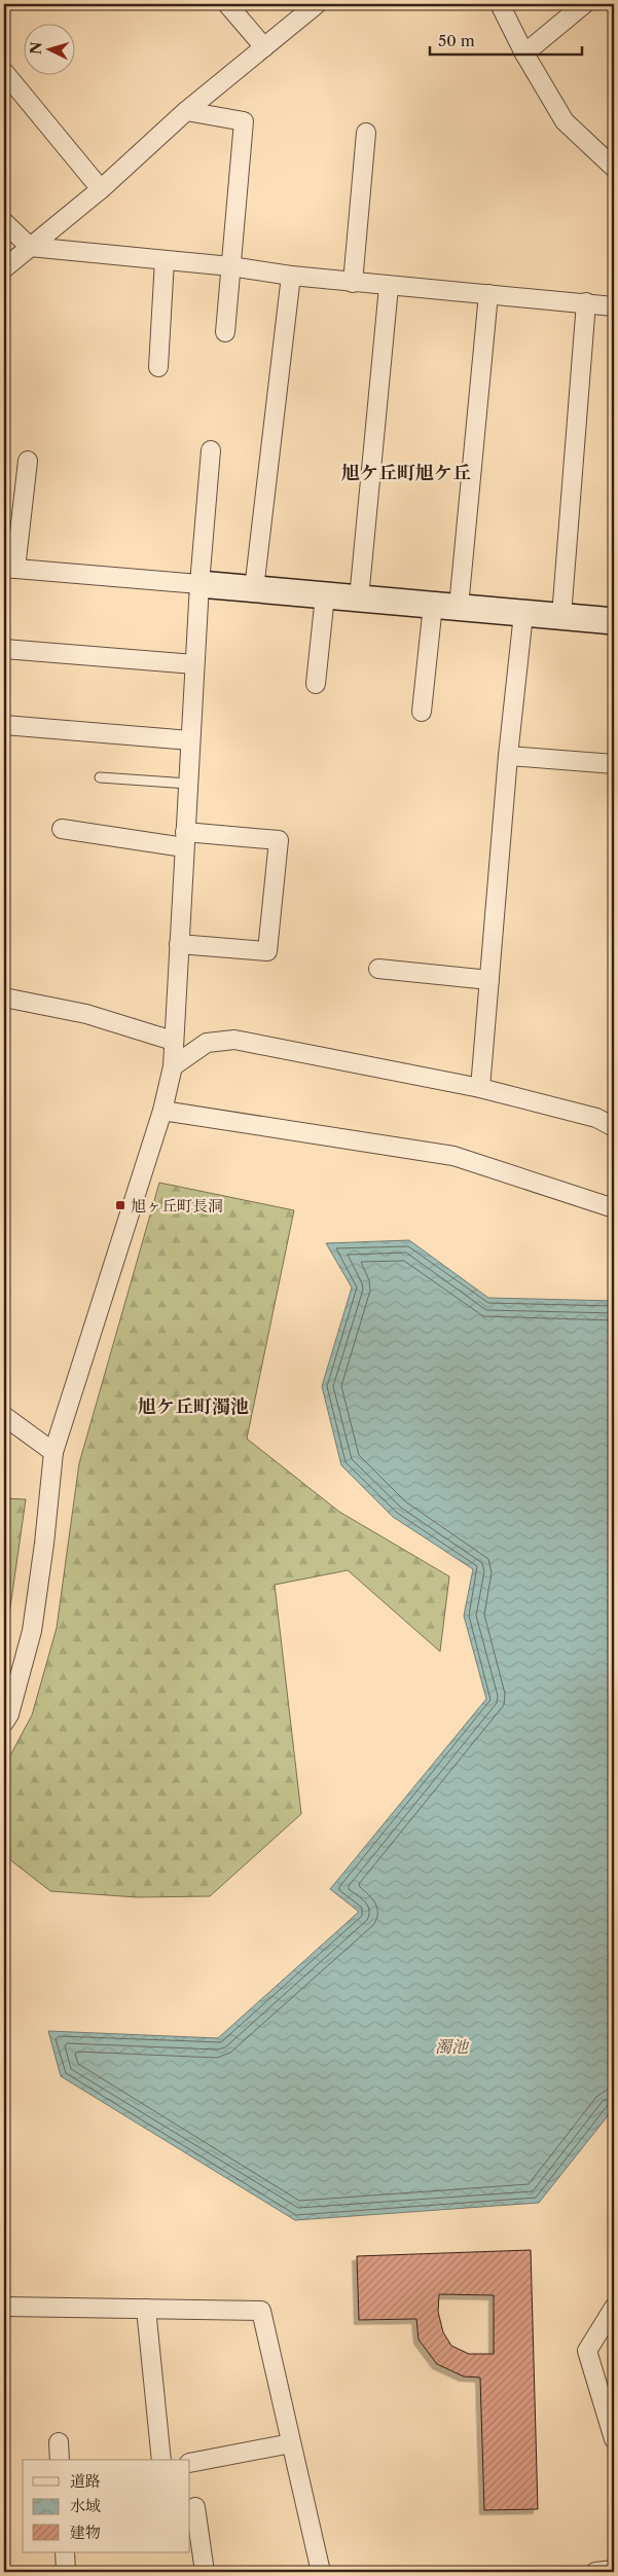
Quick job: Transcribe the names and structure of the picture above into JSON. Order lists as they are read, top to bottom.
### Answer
{
  "districts": ["旭ケ丘町旭ケ丘", "旭ケ丘町濁池"],
  "water": ["濁池"],
  "places": {
    "transit": ["旭ヶ丘町長洞"]
  },
  "legend": ["道路", "水域", "建物"],
  "scale_bar": "50 m",
  "north": "left"
}
